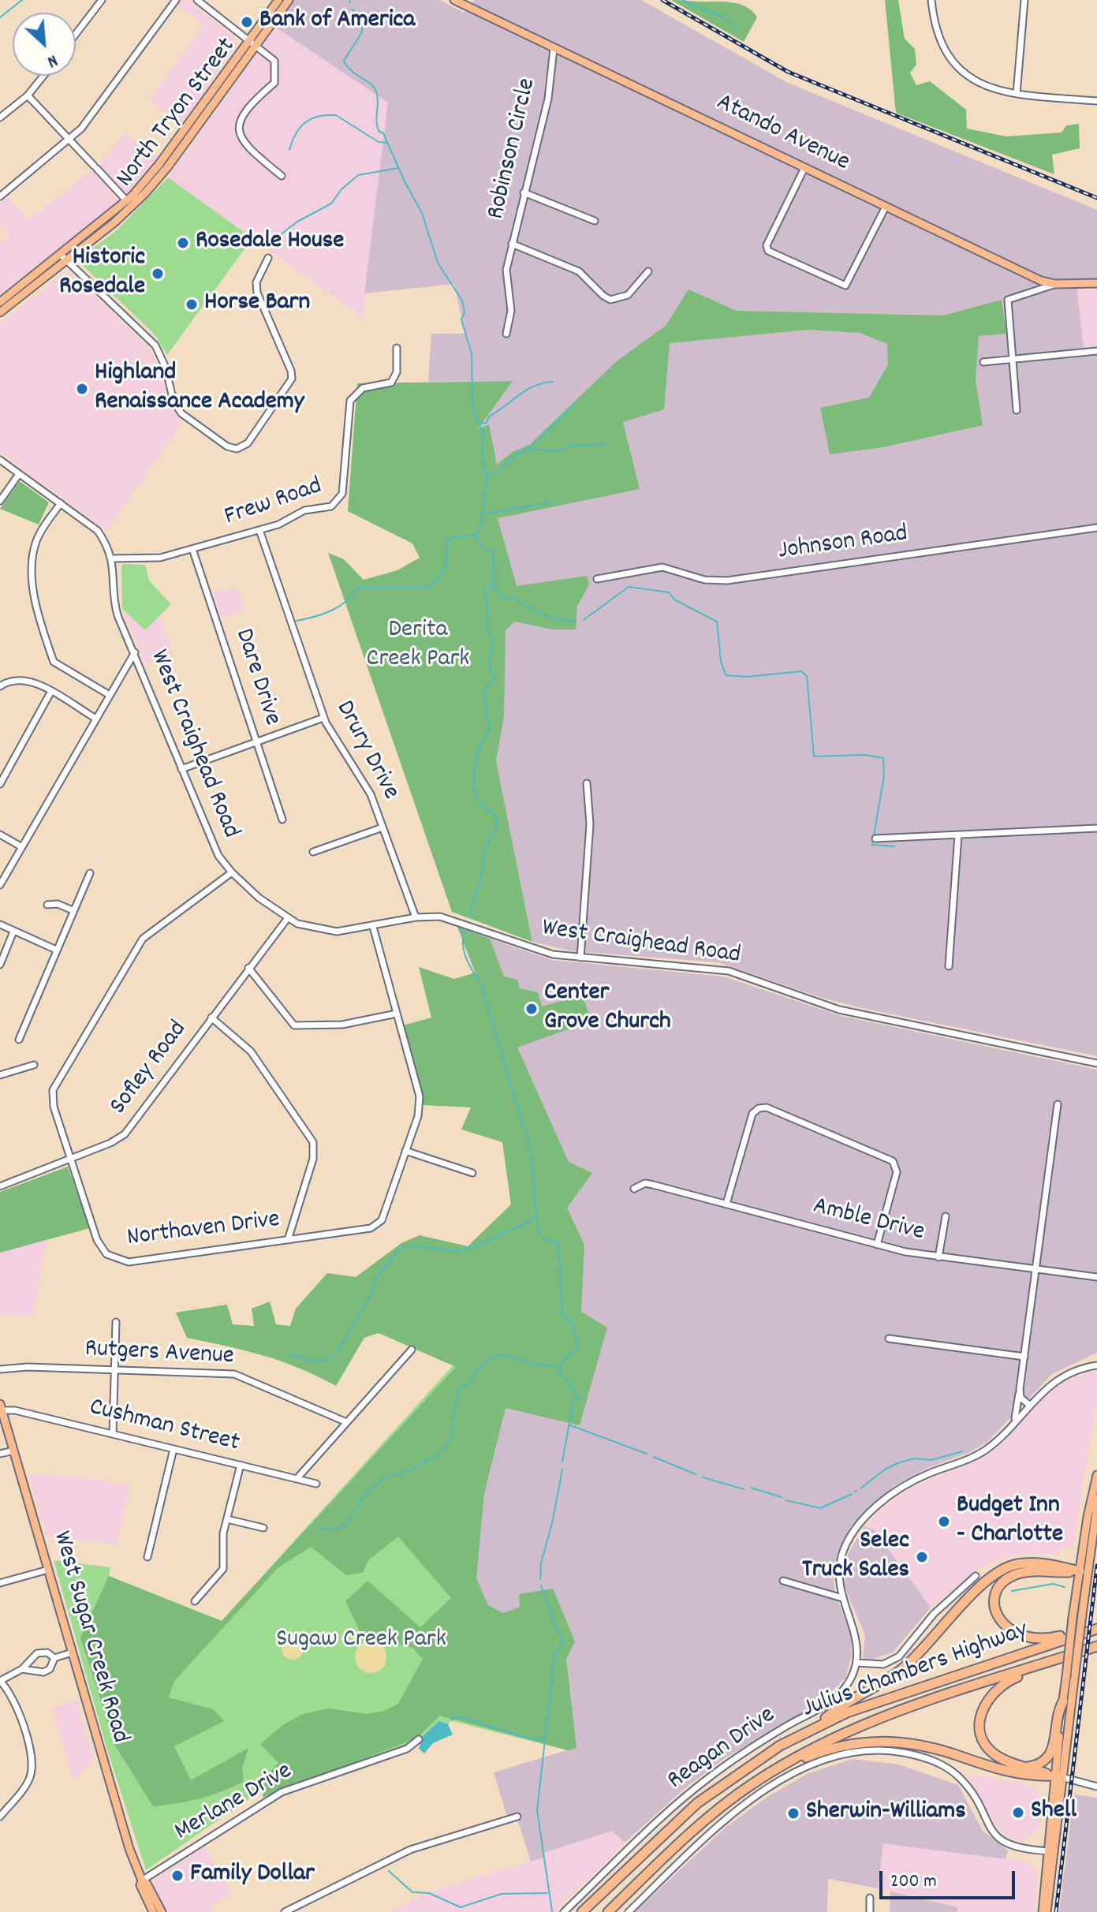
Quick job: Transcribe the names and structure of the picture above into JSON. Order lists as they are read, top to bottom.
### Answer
{
  "streets": {
    "highway": ["Julius Chambers Highway"],
    "main road": ["North Tryon Street", "Atando Avenue", "West Sugar Creek Road"],
    "street": [
      "Robinson Circle",
      "Frew Road",
      "Johnson Road",
      "Dare Drive",
      "West Craighead Road",
      "Drury Drive",
      "Sofley Road",
      "Amble Drive",
      "Northaven Drive",
      "Rutgers Avenue",
      "Cushman Street",
      "Reagan Drive",
      "Merlane Drive"
    ]
  },
  "crossings": [
    ["Atando Avenue", "Robinson Circle"],
    ["Frew Road", "Dare Drive"],
    ["Frew Road", "West Craighead Road"],
    ["Frew Road", "Drury Drive"],
    ["West Craighead Road", "Drury Drive"],
    ["West Craighead Road", "Sofley Road"],
    ["West Craighead Road", "Northaven Drive"],
    ["Sofley Road", "Northaven Drive"],
    ["Cushman Street", "West Sugar Creek Road"],
    ["West Sugar Creek Road", "Merlane Drive"]
  ],
  "parks": ["Derita Creek Park", "Sugaw Creek Park"],
  "places": [
    "Bank of America",
    "Rosedale House",
    "Historic Rosedale",
    "Horse Barn",
    "Highland Renaissance Academy",
    "Center Grove Church",
    "Budget Inn - Charlotte",
    "Selec Truck Sales",
    "Shell",
    "Sherwin-Williams",
    "Family Dollar"
  ],
  "scale_bar": "200 m",
  "north": "bottom right"
}
